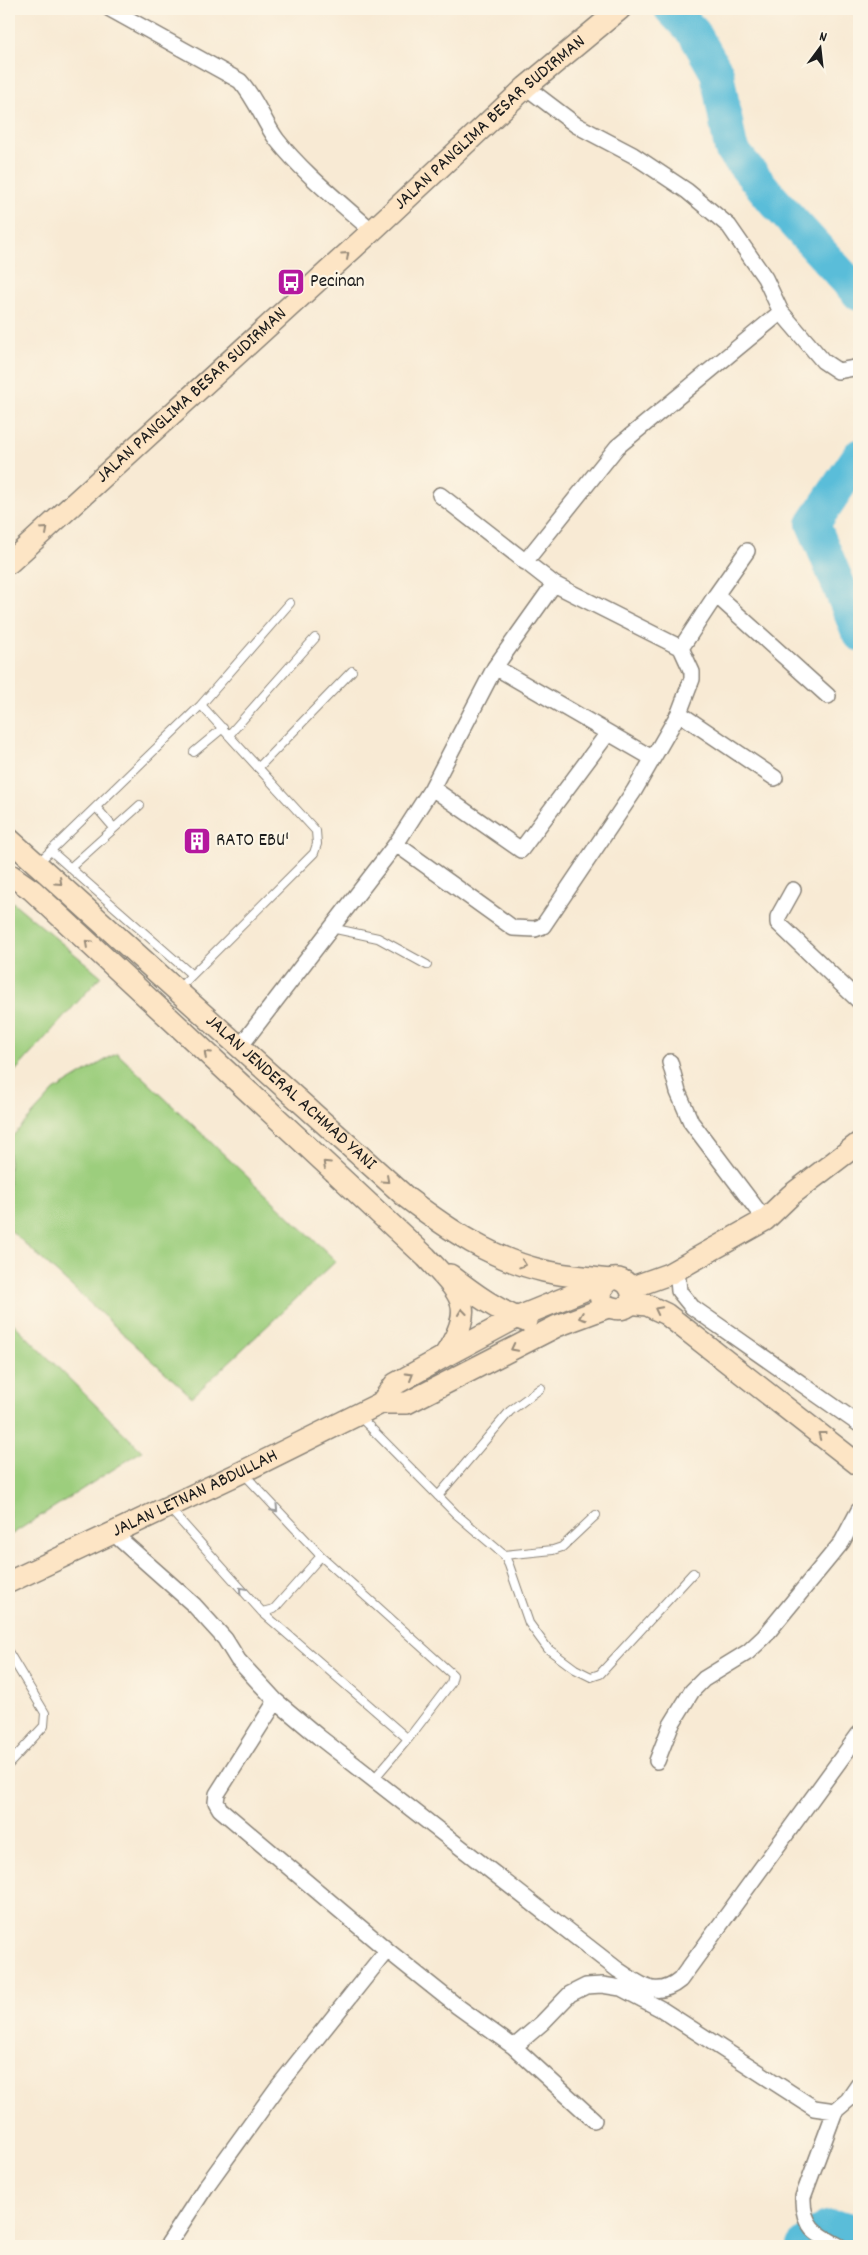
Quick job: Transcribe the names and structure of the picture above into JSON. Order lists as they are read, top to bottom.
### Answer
{
  "streets": {
    "street": ["JALAN PANGLIMA BESAR SUDIRMAN", "JALAN JENDERAL ACHMAD YANI", "JALAN LETNAN ABDULLAH"]
  },
  "crossings": [
    ["JALAN JENDERAL ACHMAD YANI", "JALAN LETNAN ABDULLAH"]
  ],
  "one_way": ["JALAN PANGLIMA BESAR SUDIRMAN"],
  "places": {
    "bus stop": ["Pecinan"],
    "building": ["RATO EBU'"]
  },
  "north": "top"
}
